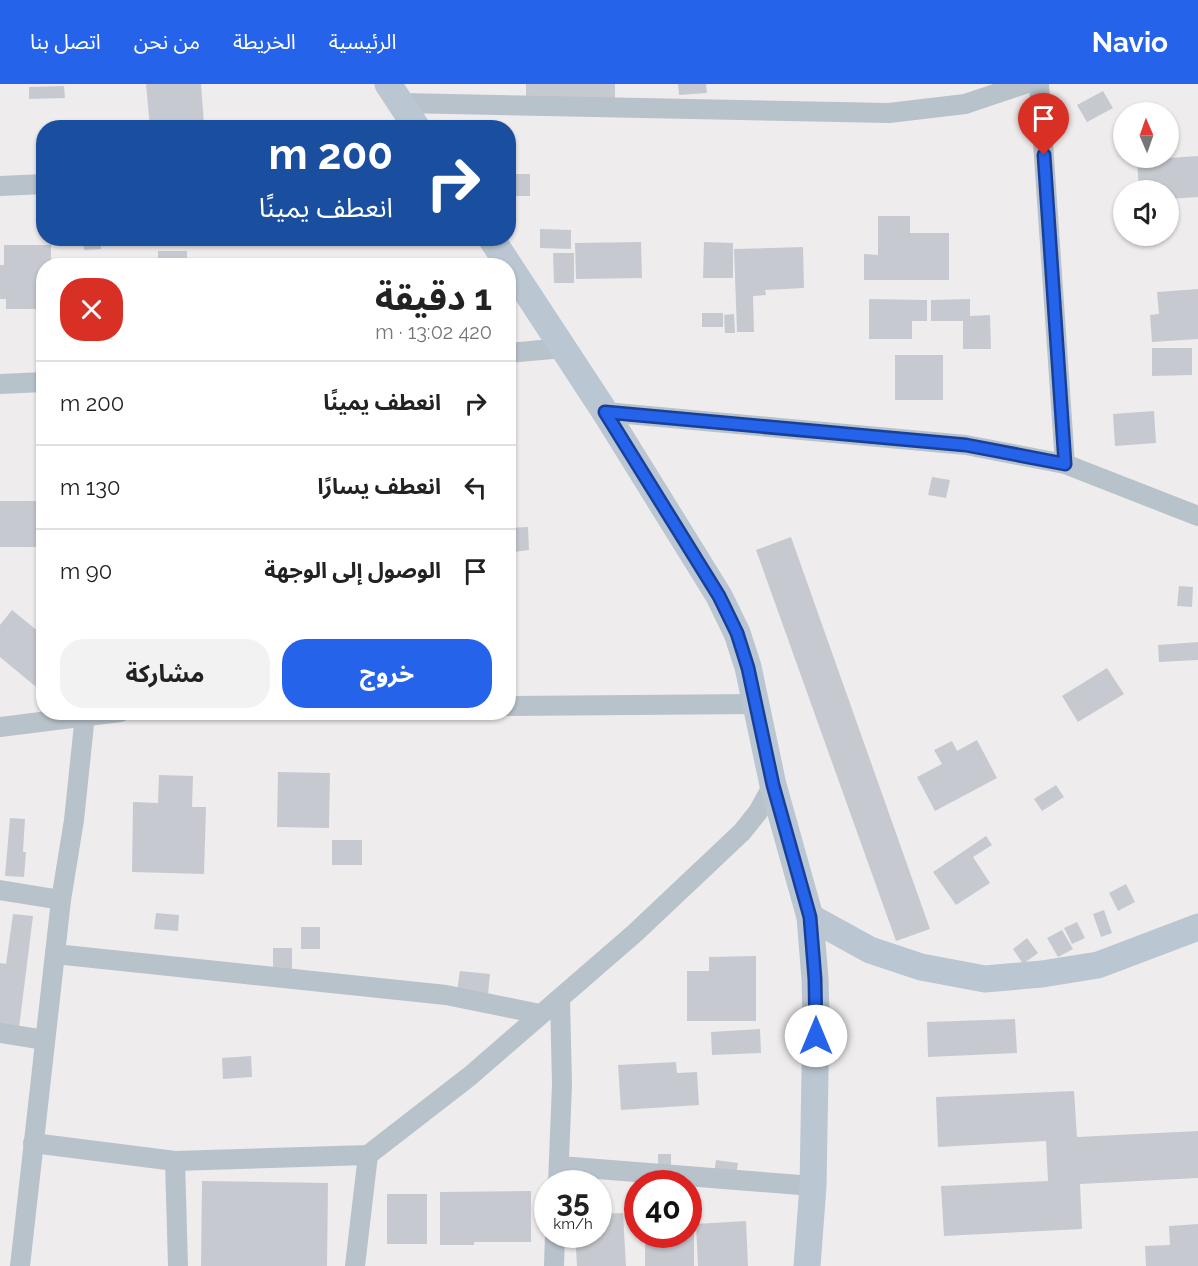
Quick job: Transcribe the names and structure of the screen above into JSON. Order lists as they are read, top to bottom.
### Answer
{
  "north": "top",
  "page": {
    "header": "Navio",
    "nav": [
      "الرئيسية",
      "الخريطة",
      "من نحن",
      "اتصل بنا"
    ],
    "turn": ["200 m", "انعطف يمينًا"],
    "heading": ["1 دقيقة", "420 m · 13:02"],
    "list": [
      {
        "name": "انعطف يمينًا",
        "value": "200 m"
      },
      {
        "name": "انعطف يسارًا",
        "value": "130 m"
      },
      {
        "name": "الوصول إلى الوجهة",
        "value": "90 m"
      }
    ],
    "buttons": ["خروج", "مشاركة"],
    "speed": "35 km/h",
    "limit": "40"
  }
}
